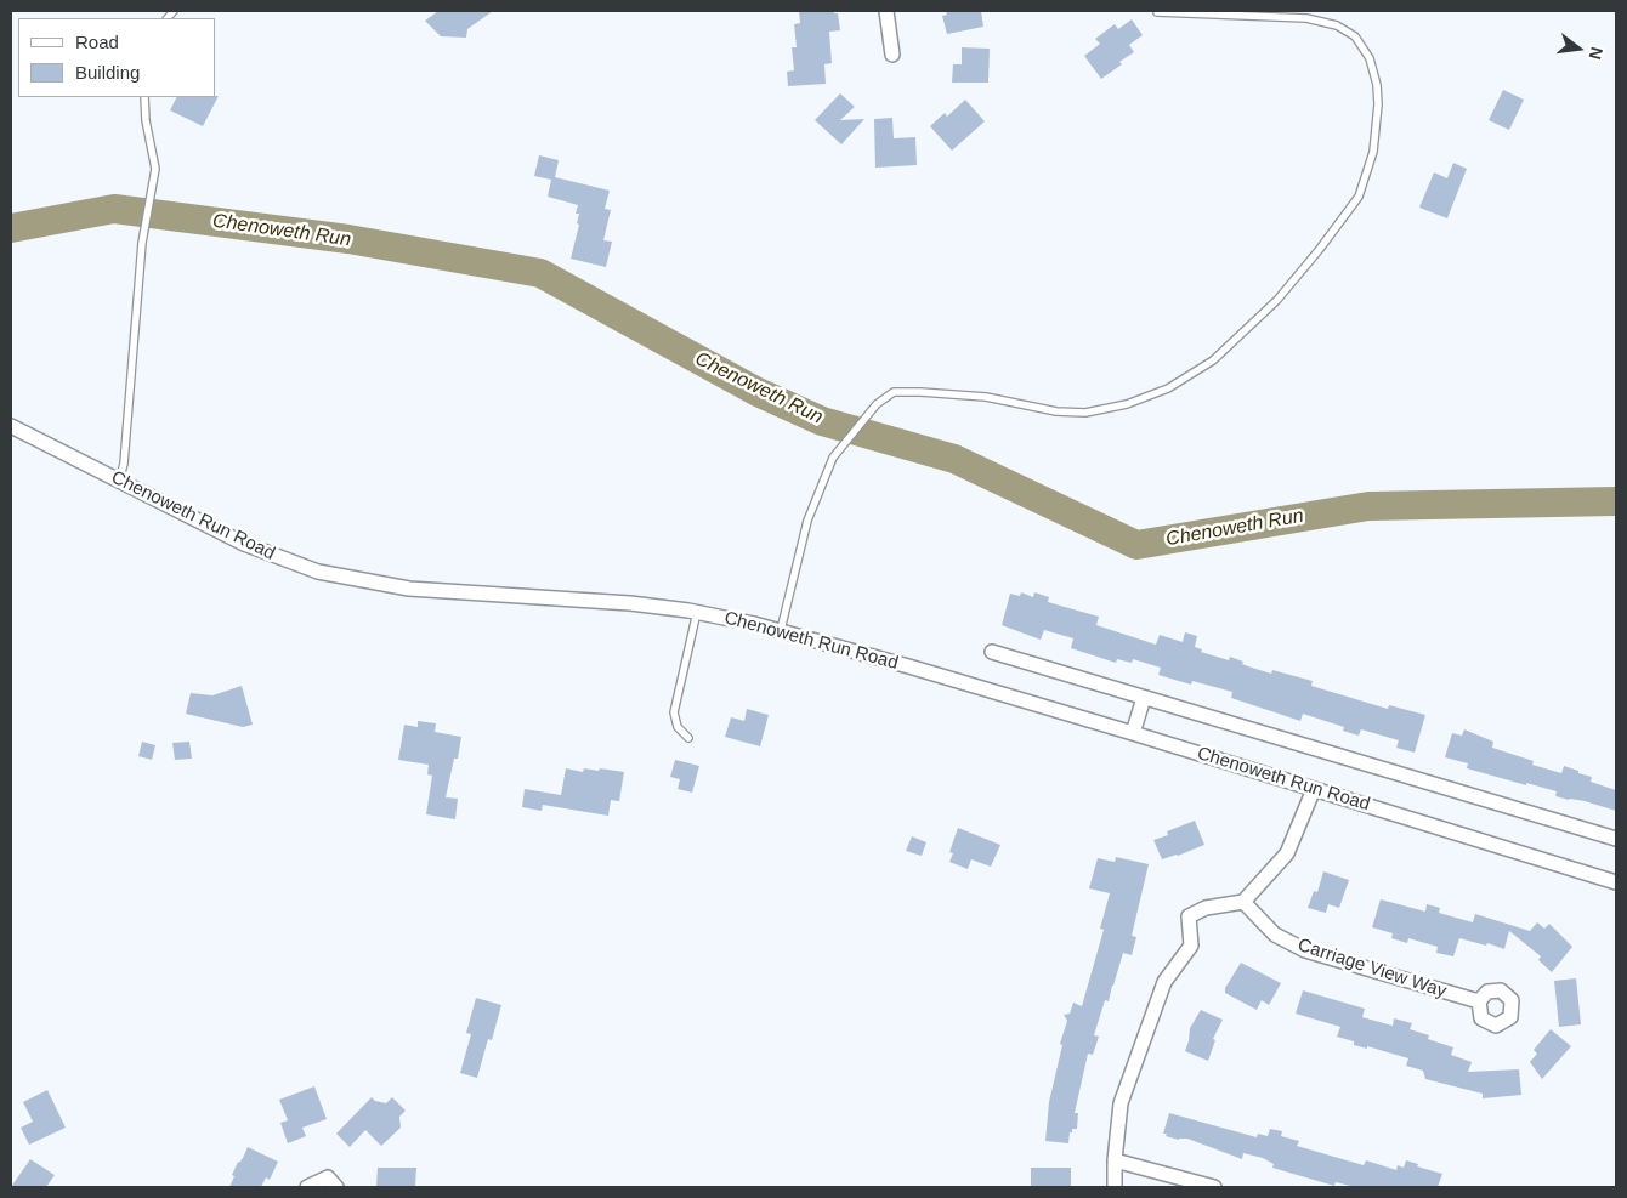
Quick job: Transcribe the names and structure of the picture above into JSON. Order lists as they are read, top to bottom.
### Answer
{
  "streets": {
    "street": ["Chenoweth Run Road", "Carriage View Way"]
  },
  "water": ["Chenoweth Run"],
  "legend": ["Road", "Building"],
  "north": "right"
}
